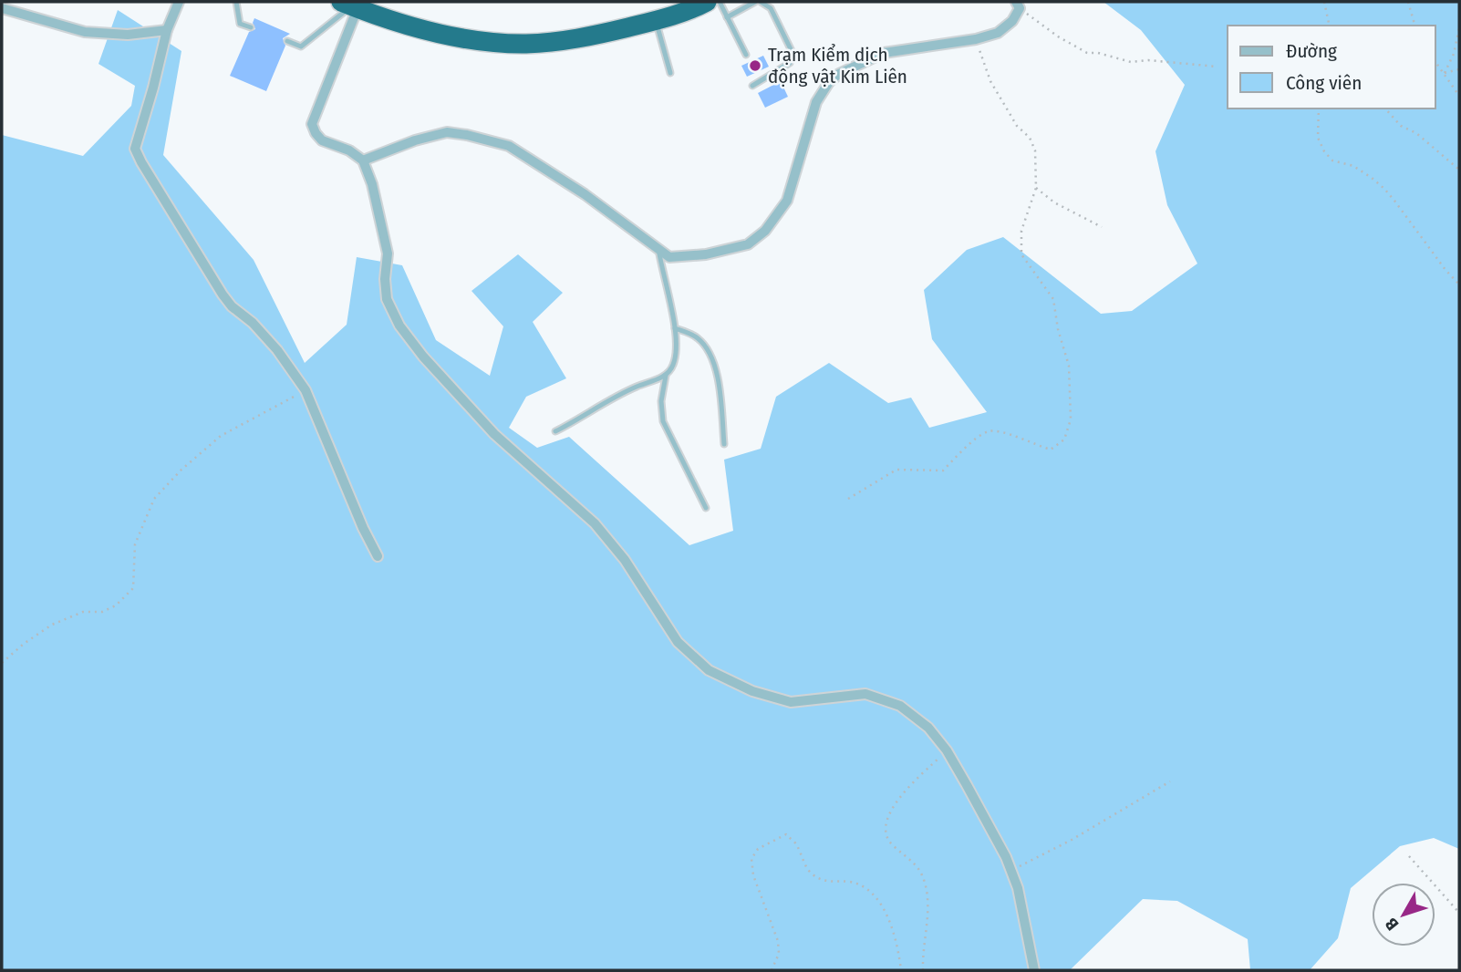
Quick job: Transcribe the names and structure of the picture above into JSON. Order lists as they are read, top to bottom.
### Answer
{
  "places": ["Trạm Kiểm dịch động vật Kim Liên"],
  "legend": ["Đường", "Công viên"],
  "north": "bottom left"
}
